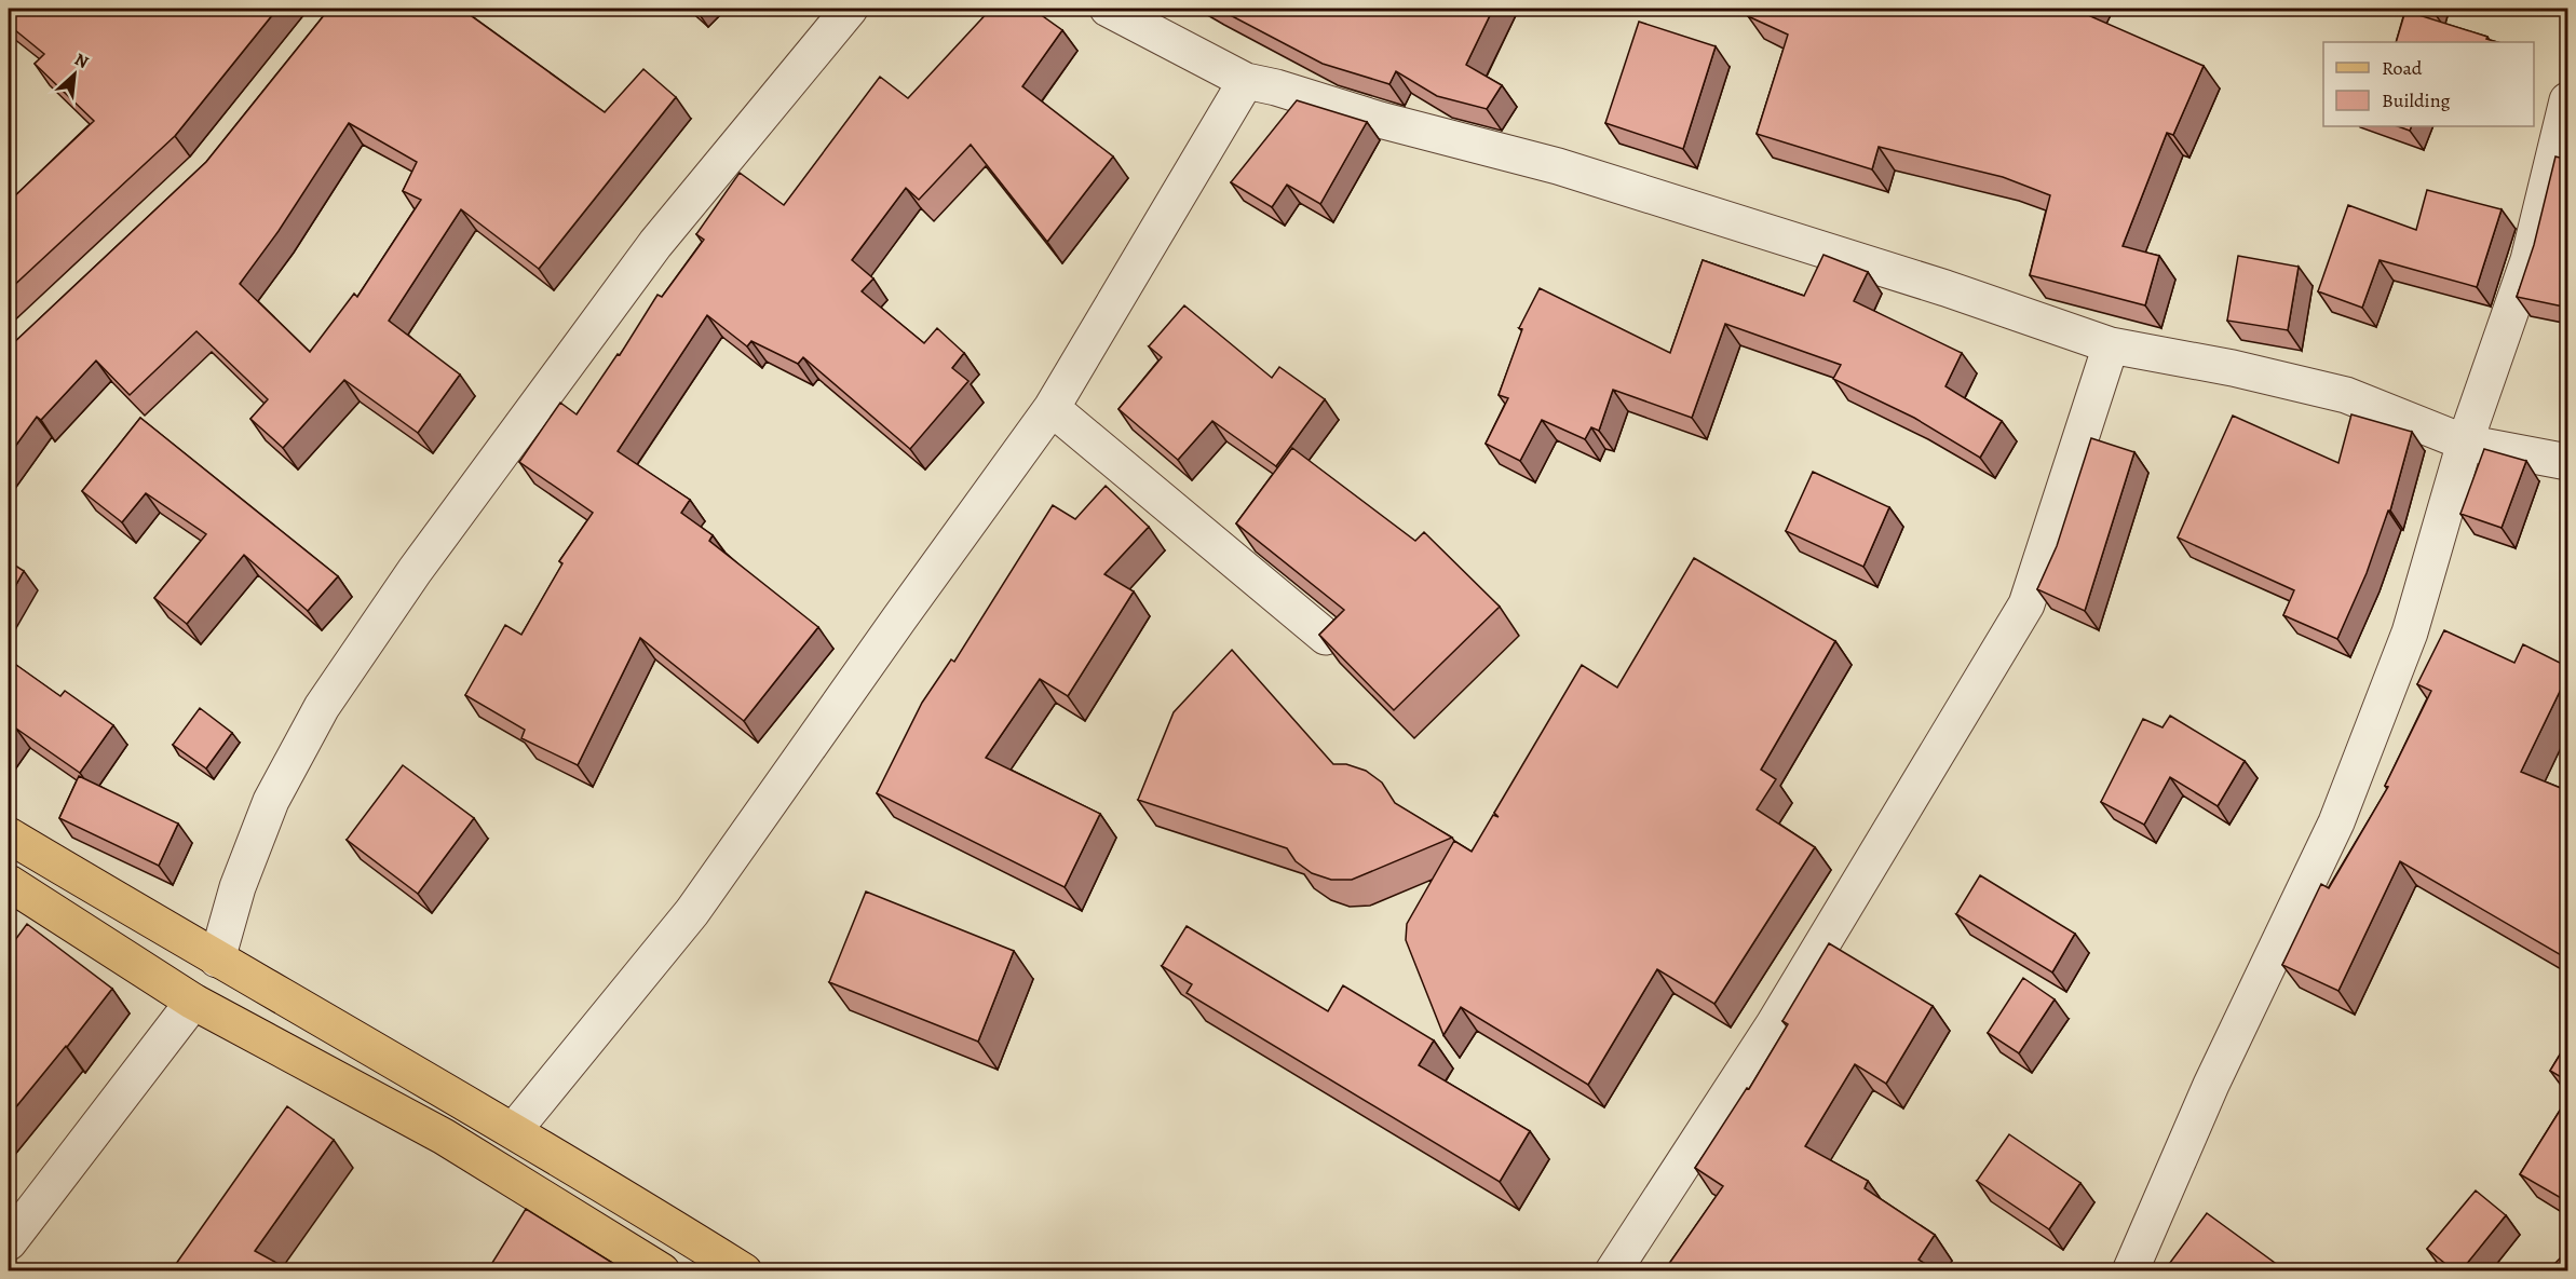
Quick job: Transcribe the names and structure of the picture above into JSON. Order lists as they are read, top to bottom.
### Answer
{
  "legend": ["Road", "Building"],
  "north": "top right"
}
